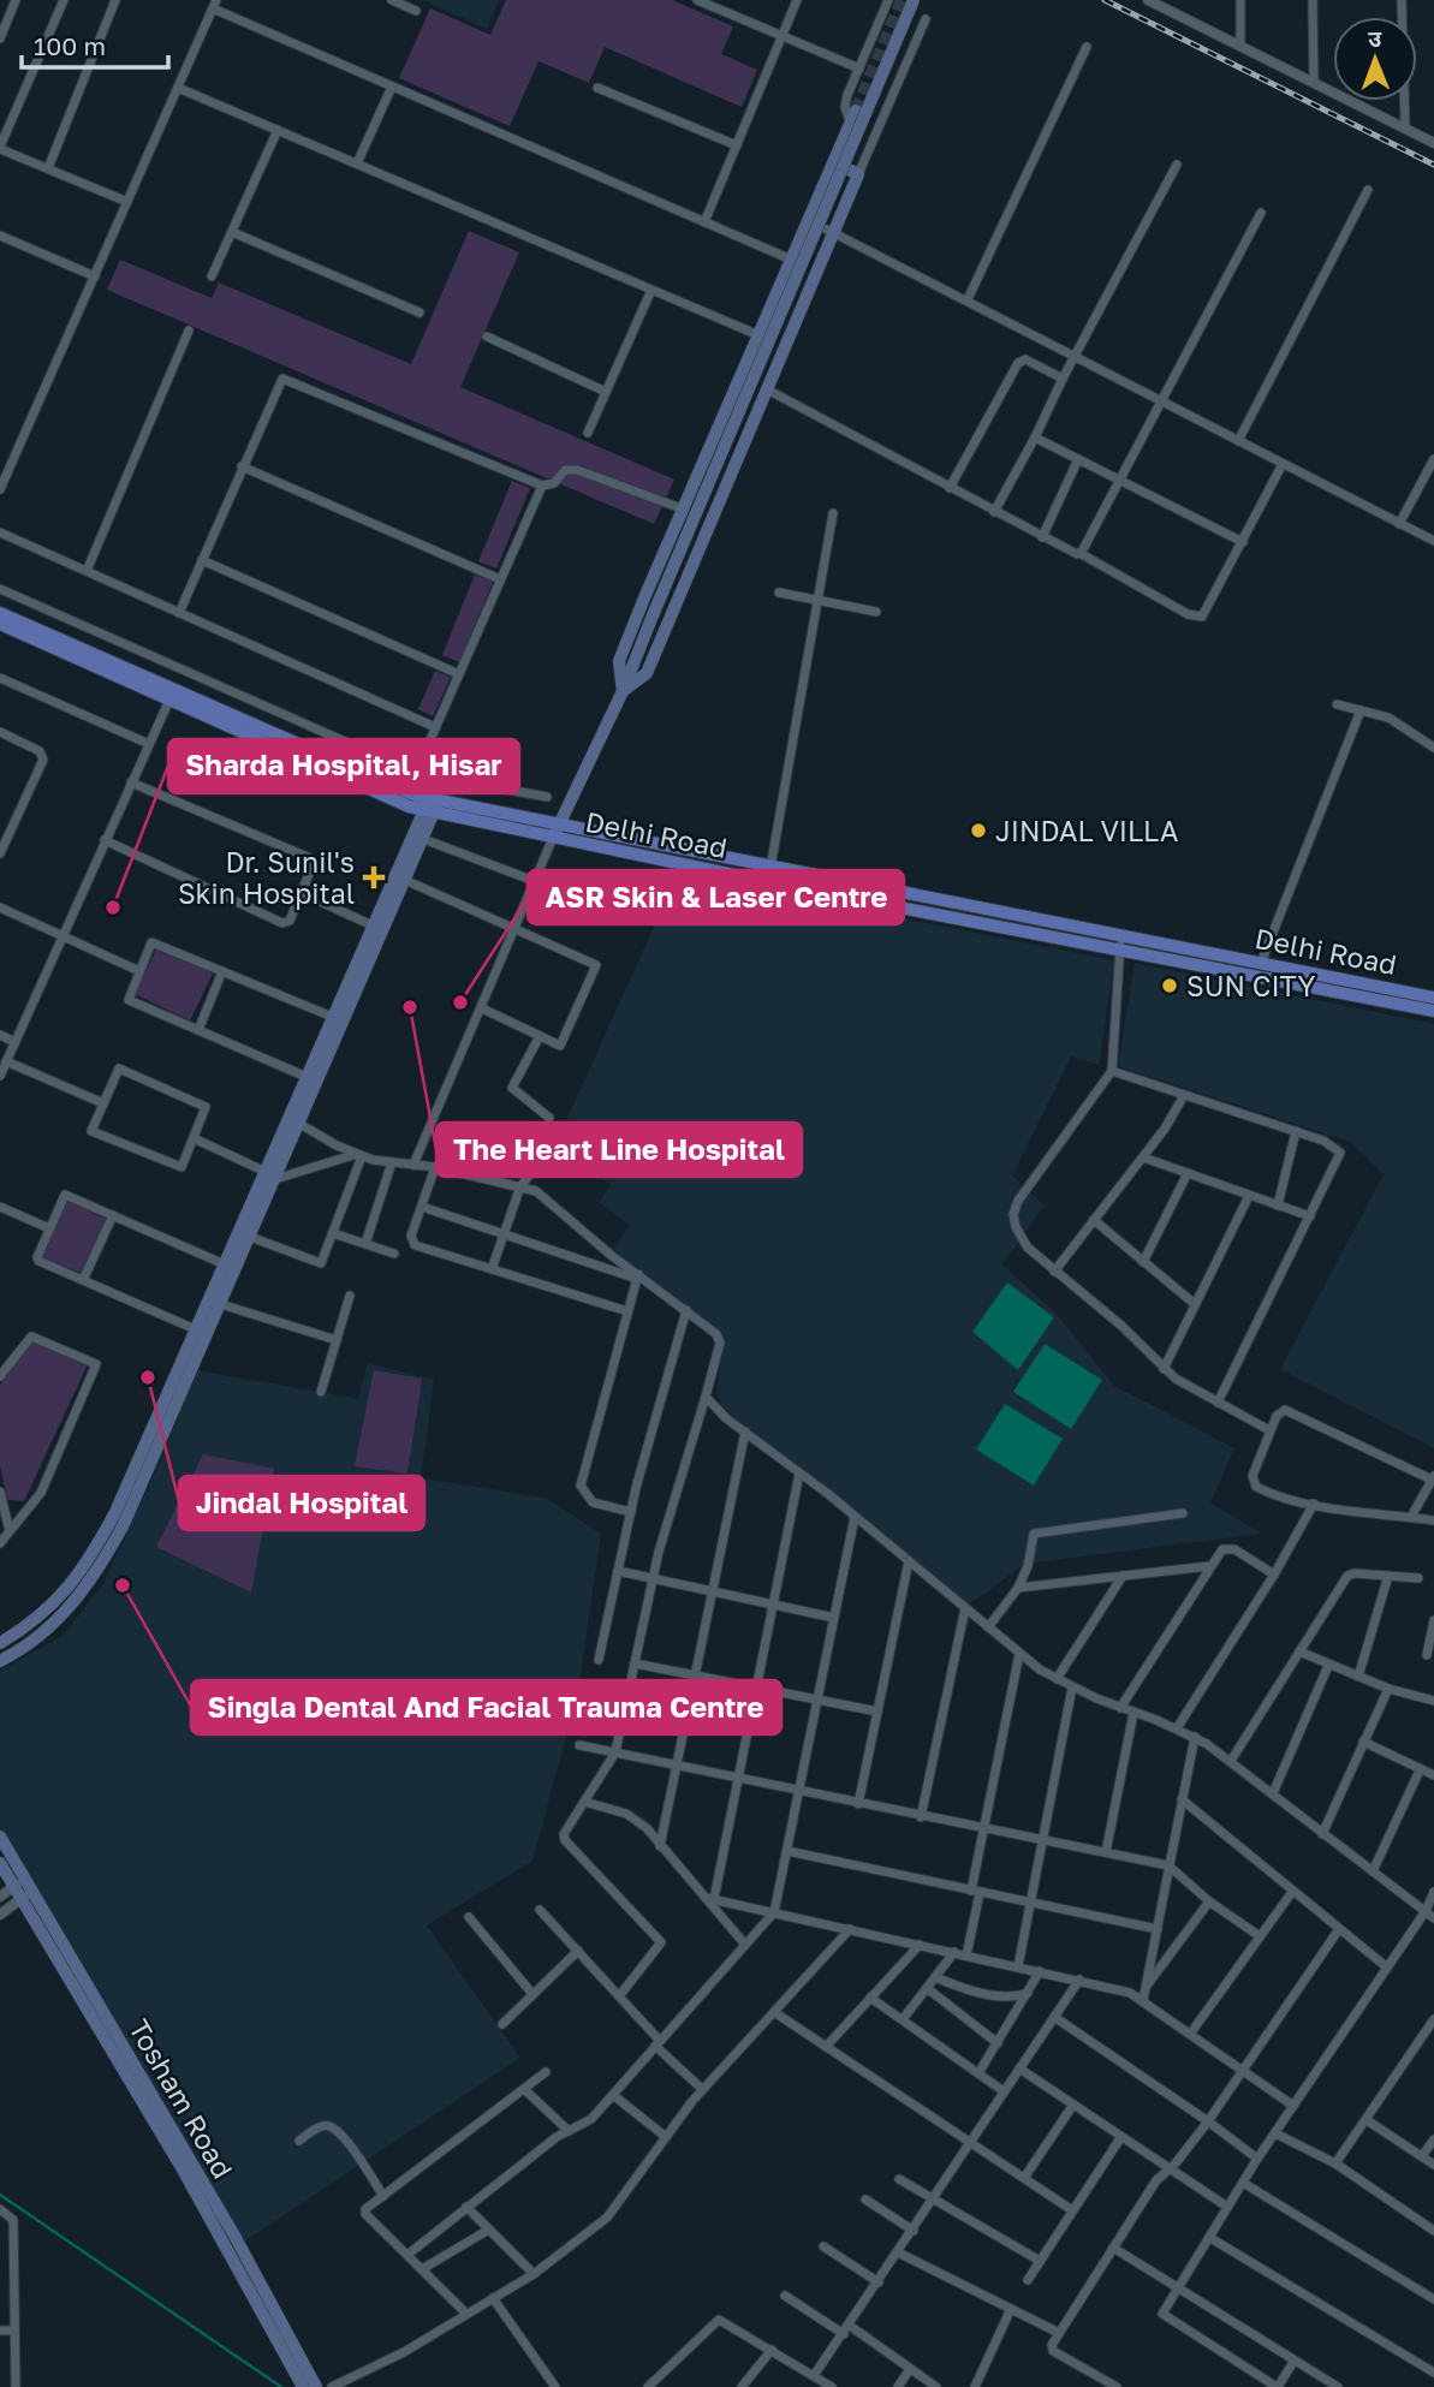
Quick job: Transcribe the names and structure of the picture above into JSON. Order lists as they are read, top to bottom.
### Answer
{
  "streets": {
    "main road": ["Delhi Road", "Tosham Road"]
  },
  "places": {
    "other": [
      "JINDAL VILLA",
      "Sharda Hospital, Hisar",
      "SUN CITY",
      "ASR Skin & Laser Centre",
      "The Heart Line Hospital",
      "Jindal Hospital",
      "Singla Dental And Facial Trauma Centre"
    ],
    "health": ["Dr. Sunil's Skin Hospital"]
  },
  "scale_bar": "100 m",
  "north": "top"
}
